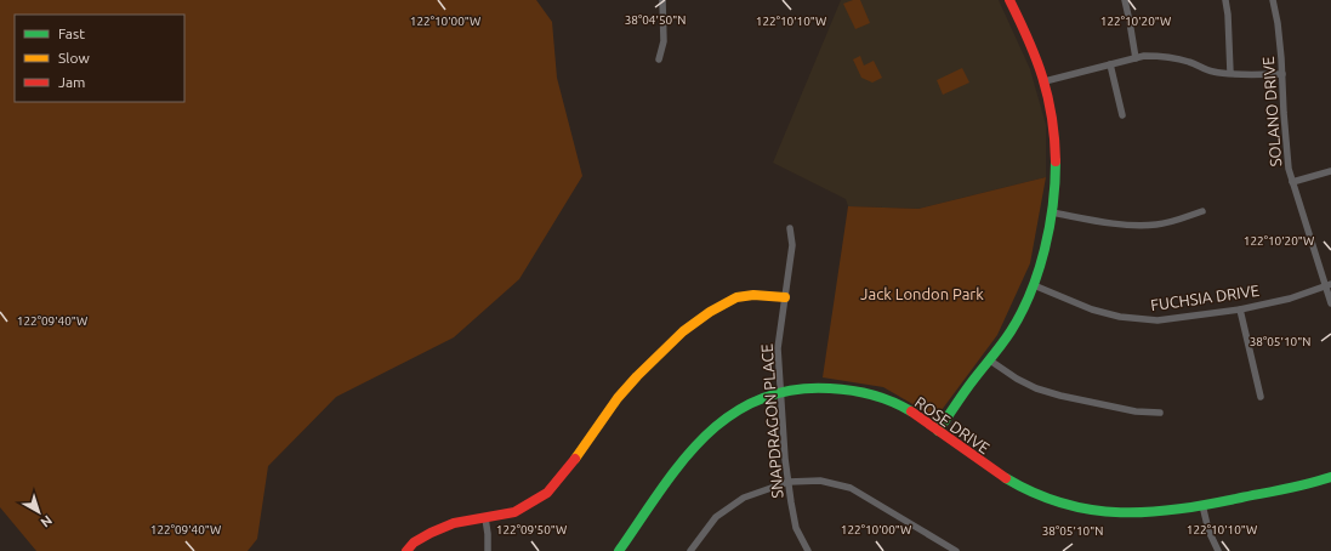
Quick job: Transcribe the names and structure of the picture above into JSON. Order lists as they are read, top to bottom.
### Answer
{
  "streets": {
    "street": [
      "SOLANO DRIVE",
      "FUCHSIA DRIVE",
      "SNAPDRAGON PLACE",
      "ROSE DRIVE"
    ]
  },
  "crossings": [
    ["SOLANO DRIVE", "FUCHSIA DRIVE"],
    ["SNAPDRAGON PLACE", "ROSE DRIVE"]
  ],
  "parks": ["Jack London Park"],
  "legend": ["Fast", "Slow", "Jam"],
  "north": "bottom right",
  "coordinates": [
    "38°04'50\"N",
    "122°10'00\"W",
    "122°10'10\"W",
    "122°10'20\"W",
    "122°09'40\"W",
    "38°05'10\"N",
    "122°09'50\"W"
  ]
}
